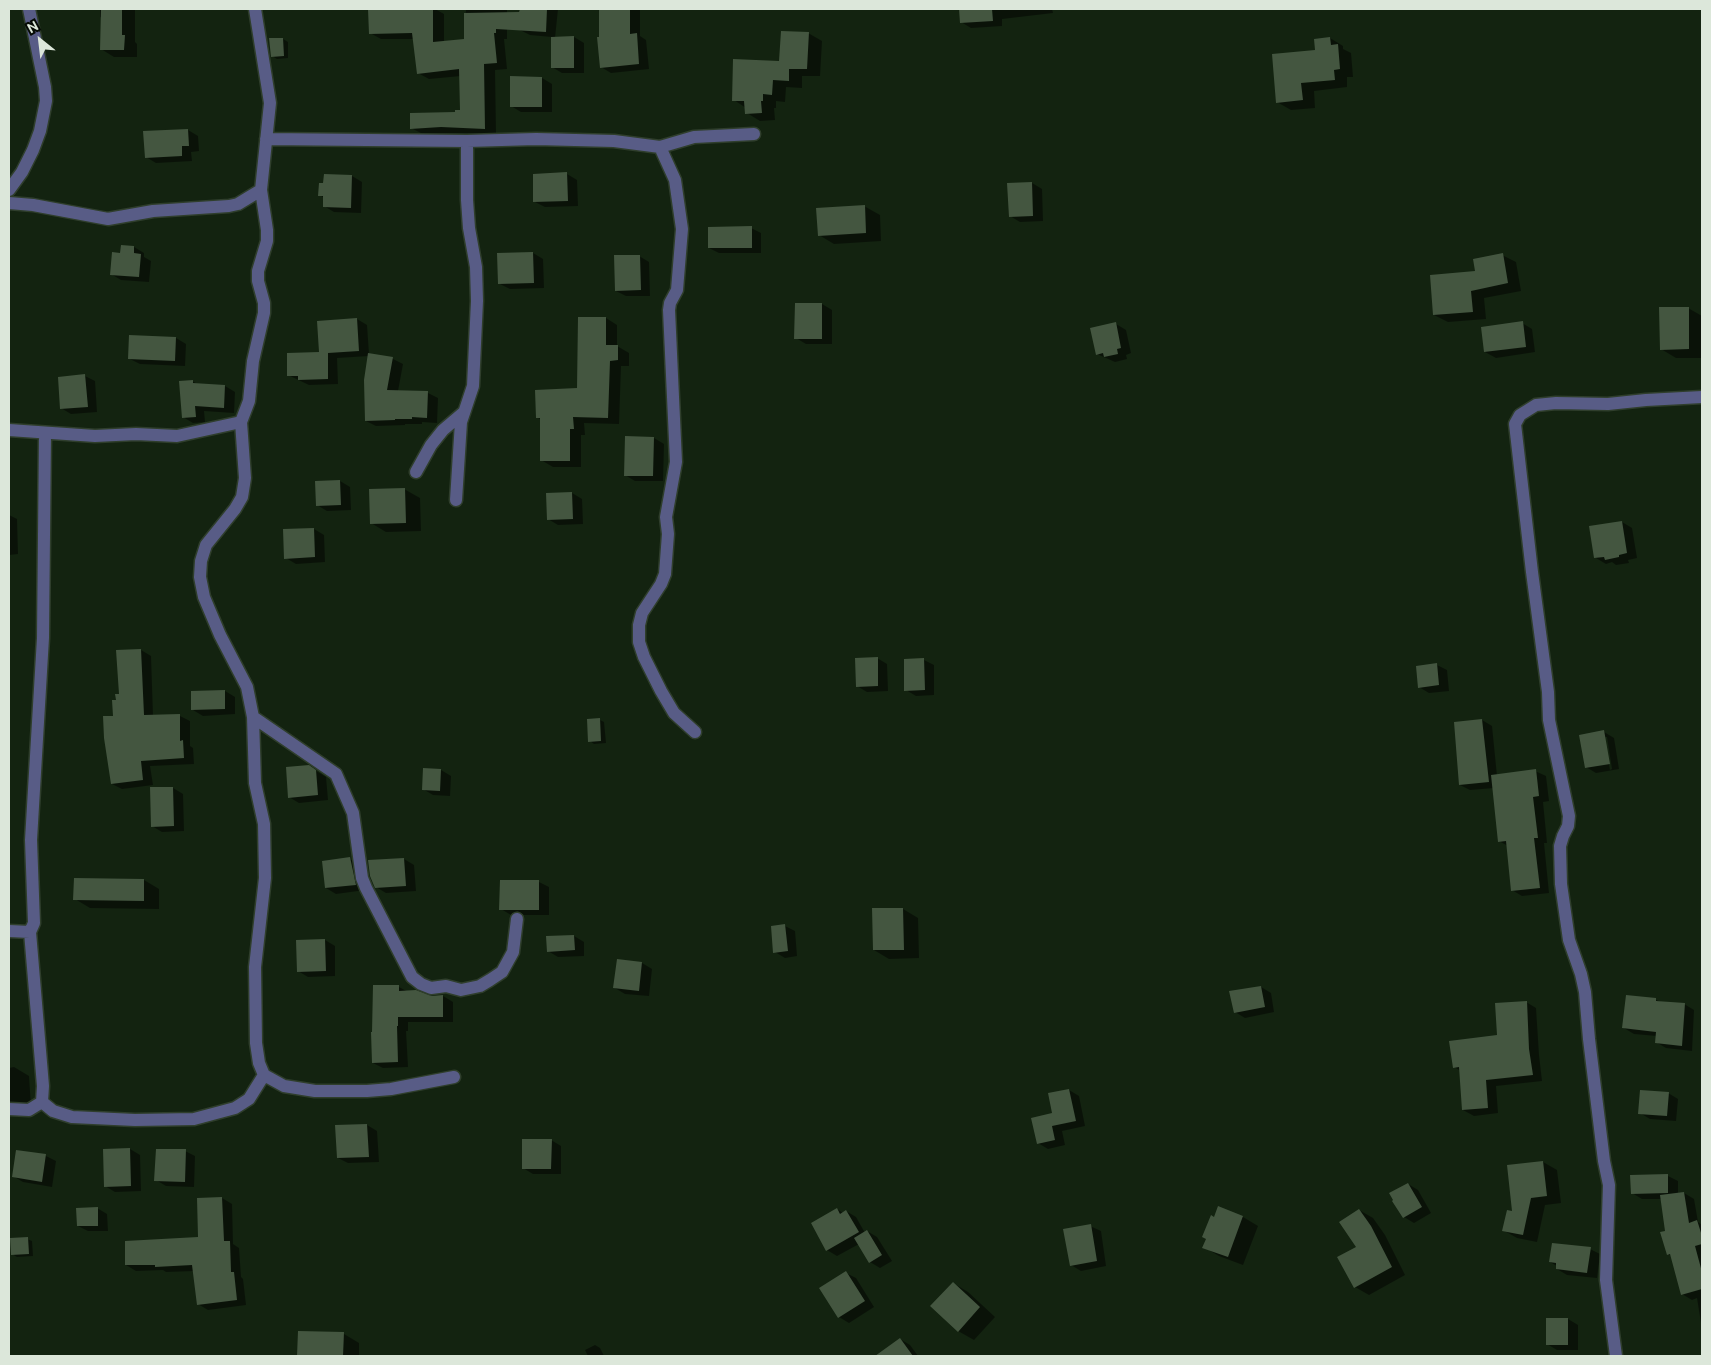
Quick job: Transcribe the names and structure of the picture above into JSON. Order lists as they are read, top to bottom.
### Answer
{
  "north": "top left"
}
